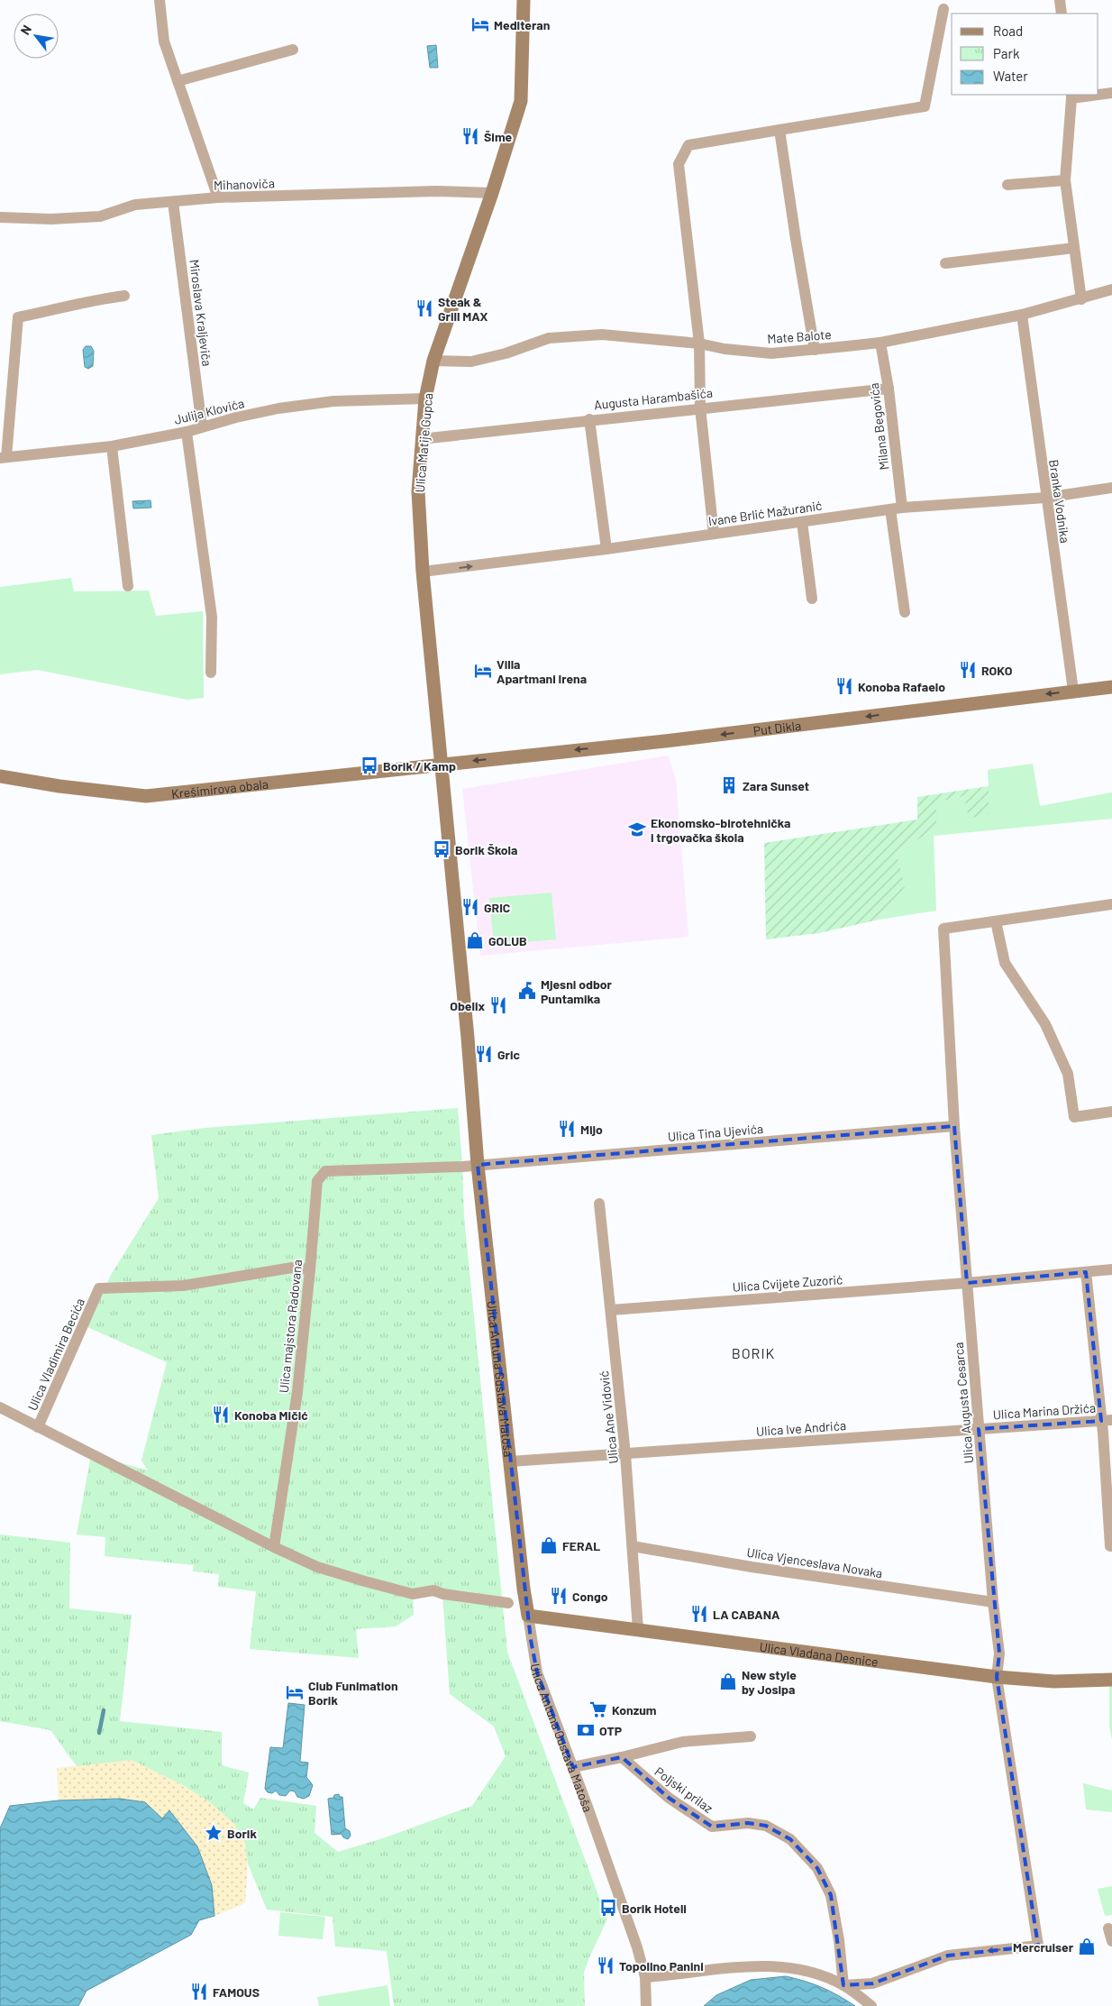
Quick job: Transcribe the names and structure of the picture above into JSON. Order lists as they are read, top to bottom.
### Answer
{
  "streets": {
    "street": [
      "Mihanoviča",
      "Miroslava Kraljeviča",
      "Mate Balote",
      "Augusta Harambašića",
      "Julija Klovića",
      "Milana Begovića",
      "Ulica Matije Gupca",
      "Branka Vodnika",
      "Ivane Brlić Mažuranić",
      "Put Dikla",
      "Krešimirova obala",
      "Ulica Tina Ujevića",
      "Ulica Cvijete Zuzorić",
      "Ulica majstora Radovana",
      "Ulica Vladimira Becića",
      "Ulica Antuna Gustava Matoša",
      "Ulica Augusta Cesarca",
      "Ulica Marina Držića",
      "Ulica Ane Vidović",
      "Ulica Ive Andrića",
      "Ulica Vjenceslava Novaka",
      "Ulica Vladana Desnice",
      "Poljski prilaz"
    ]
  },
  "crossings": [
    ["Mihanoviča", "Miroslava Kraljeviča"],
    ["Mihanoviča", "Ulica Matije Gupca"],
    ["Miroslava Kraljeviča", "Julija Klovića"],
    ["Mate Balote", "Milana Begovića"],
    ["Mate Balote", "Ulica Matije Gupca"],
    ["Mate Balote", "Branka Vodnika"],
    ["Augusta Harambašića", "Milana Begovića"],
    ["Augusta Harambašića", "Ulica Matije Gupca"],
    ["Julija Klovića", "Ulica Matije Gupca"],
    ["Milana Begovića", "Ivane Brlić Mažuranić"],
    ["Ulica Matije Gupca", "Ivane Brlić Mažuranić"],
    ["Ulica Matije Gupca", "Put Dikla"],
    ["Ulica Matije Gupca", "Krešimirova obala"],
    ["Ulica Matije Gupca", "Ulica Antuna Gustava Matoša"],
    ["Branka Vodnika", "Ivane Brlić Mažuranić"],
    ["Branka Vodnika", "Put Dikla"],
    ["Put Dikla", "Krešimirova obala"],
    ["Put Dikla", "Ulica Antuna Gustava Matoša"],
    ["Krešimirova obala", "Ulica Antuna Gustava Matoša"],
    ["Ulica Tina Ujevića", "Ulica majstora Radovana"],
    ["Ulica Tina Ujevića", "Ulica Antuna Gustava Matoša"],
    ["Ulica Tina Ujevića", "Ulica Augusta Cesarca"],
    ["Ulica Cvijete Zuzorić", "Ulica Augusta Cesarca"],
    ["Ulica Cvijete Zuzorić", "Ulica Ane Vidović"],
    ["Ulica majstora Radovana", "Ulica Vladimira Becića"],
    ["Ulica majstora Radovana", "Ulica Antuna Gustava Matoša"],
    ["Ulica Antuna Gustava Matoša", "Ulica Ive Andrića"],
    ["Ulica Antuna Gustava Matoša", "Ulica Vladana Desnice"],
    ["Ulica Augusta Cesarca", "Ulica Marina Držića"],
    ["Ulica Augusta Cesarca", "Ulica Ive Andrića"],
    ["Ulica Augusta Cesarca", "Ulica Vjenceslava Novaka"],
    ["Ulica Augusta Cesarca", "Ulica Vladana Desnice"],
    ["Ulica Augusta Cesarca", "Poljski prilaz"],
    ["Ulica Marina Držića", "Ulica Ive Andrića"],
    ["Ulica Ane Vidović", "Ulica Ive Andrića"],
    ["Ulica Ane Vidović", "Ulica Vjenceslava Novaka"],
    ["Ulica Ane Vidović", "Ulica Vladana Desnice"]
  ],
  "one_way": ["Put Dikla"],
  "districts": ["BORIK"],
  "places": {
    "hotel": ["Mediteran", "Villa Apartmani Irena", "Club Funimation Borik"],
    "restaurant": [
      "Šime",
      "Steak & Grill MAX",
      "ROKO",
      "Konoba Rafaelo",
      "GRIC",
      "Obelix",
      "Gric",
      "Mijo",
      "Konoba Mičić",
      "Congo",
      "LA CABANA",
      "Topolino Panini",
      "FAMOUS"
    ],
    "bus stop": ["Borik / Kamp", "Borik Škola", "Borik Hoteli"],
    "building": ["Zara Sunset"],
    "school or university": ["Ekonomsko-birotehnička i trgovačka škola"],
    "shop": [
      "GOLUB",
      "FERAL",
      "New style by Josipa",
      "Mercruiser"
    ],
    "public building": ["Mjesni odbor Puntamika"],
    "supermarket": ["Konzum"],
    "bank": ["OTP"],
    "place": ["Borik"]
  },
  "legend": ["Road", "Park", "Water"],
  "north": "top left"
}
